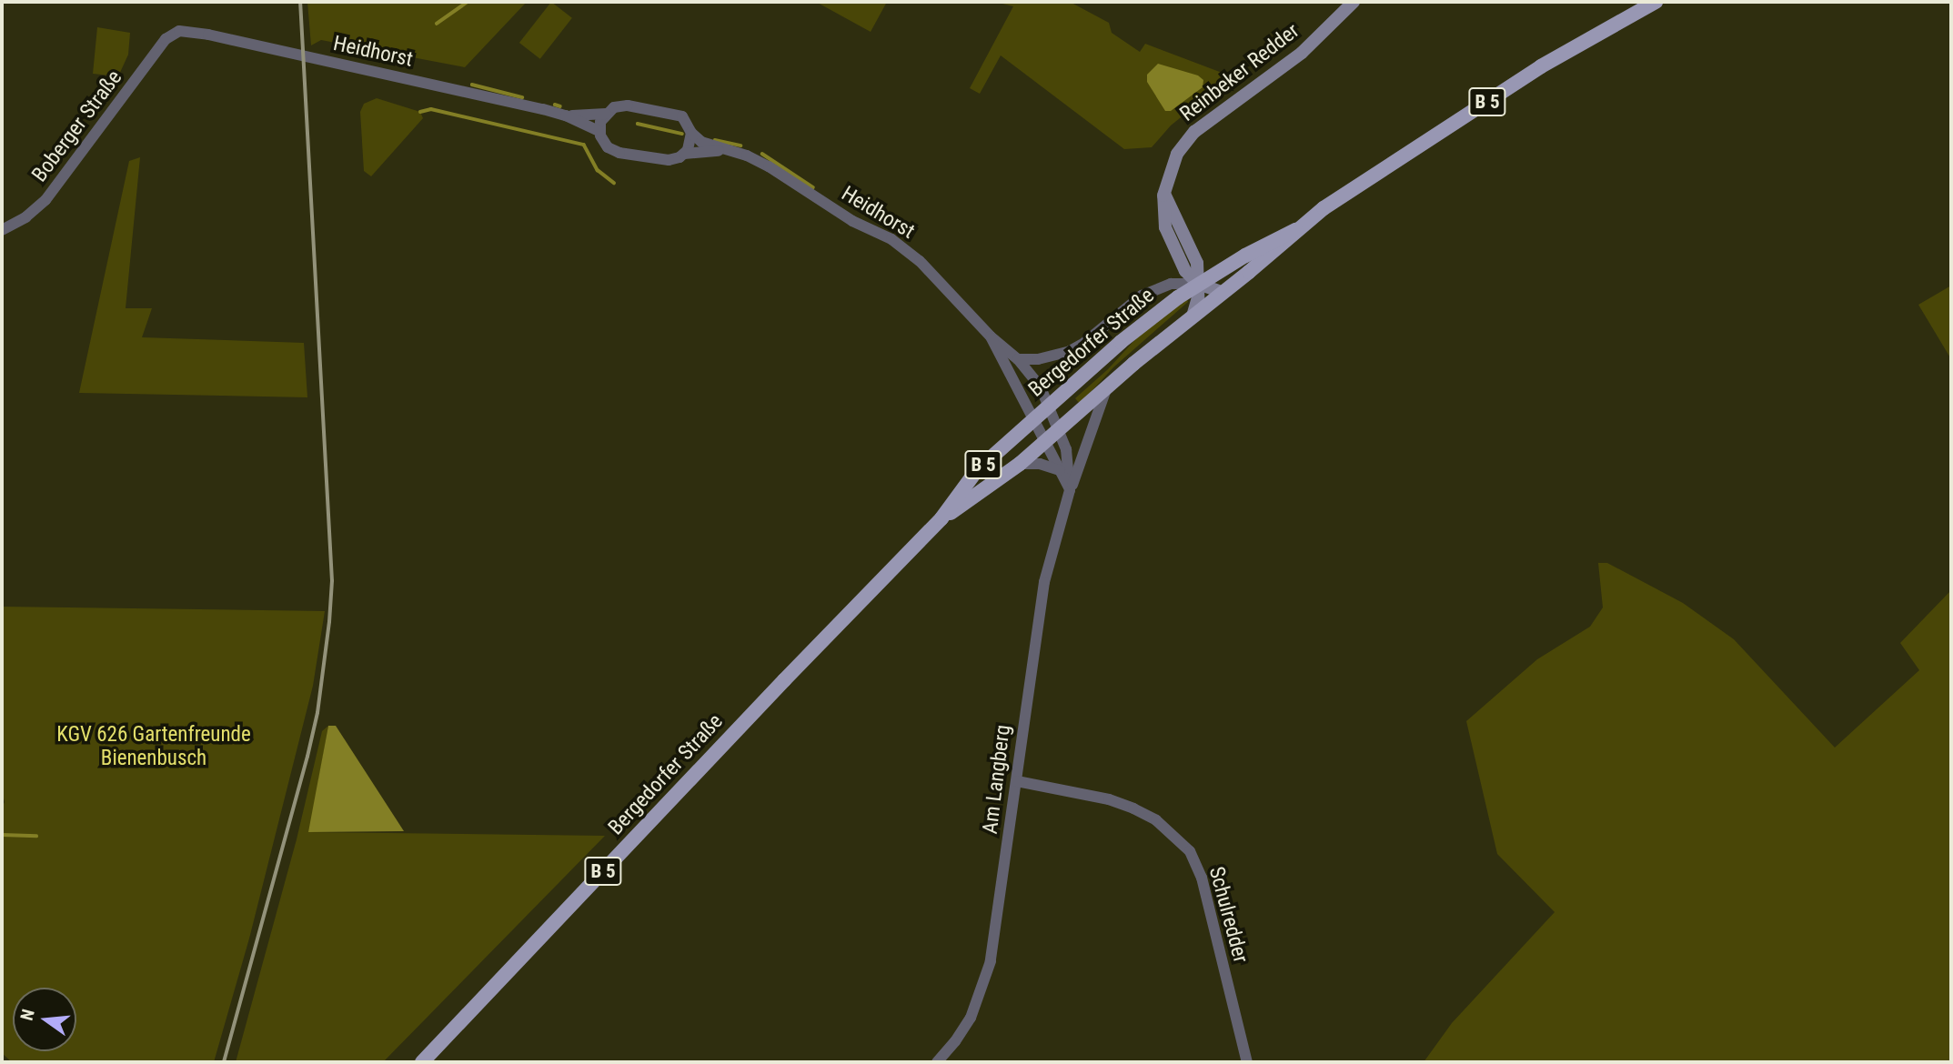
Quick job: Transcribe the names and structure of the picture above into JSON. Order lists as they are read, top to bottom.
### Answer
{
  "streets": {
    "main road": ["Reinbeker Redder", "B 5", "Bergedorfer Straße"],
    "street": [
      "Heidhorst",
      "Boberger Straße",
      "Am Langberg",
      "Schulredder"
    ]
  },
  "crossings": [
    ["Heidhorst", "Boberger Straße"],
    ["Heidhorst", "Bergedorfer Straße"],
    ["Heidhorst", "Am Langberg"],
    ["Reinbeker Redder", "Bergedorfer Straße"],
    ["Bergedorfer Straße", "Am Langberg"],
    ["Am Langberg", "Schulredder"]
  ],
  "parks": ["KGV 626 Gartenfreunde Bienenbusch"],
  "north": "left"
}
